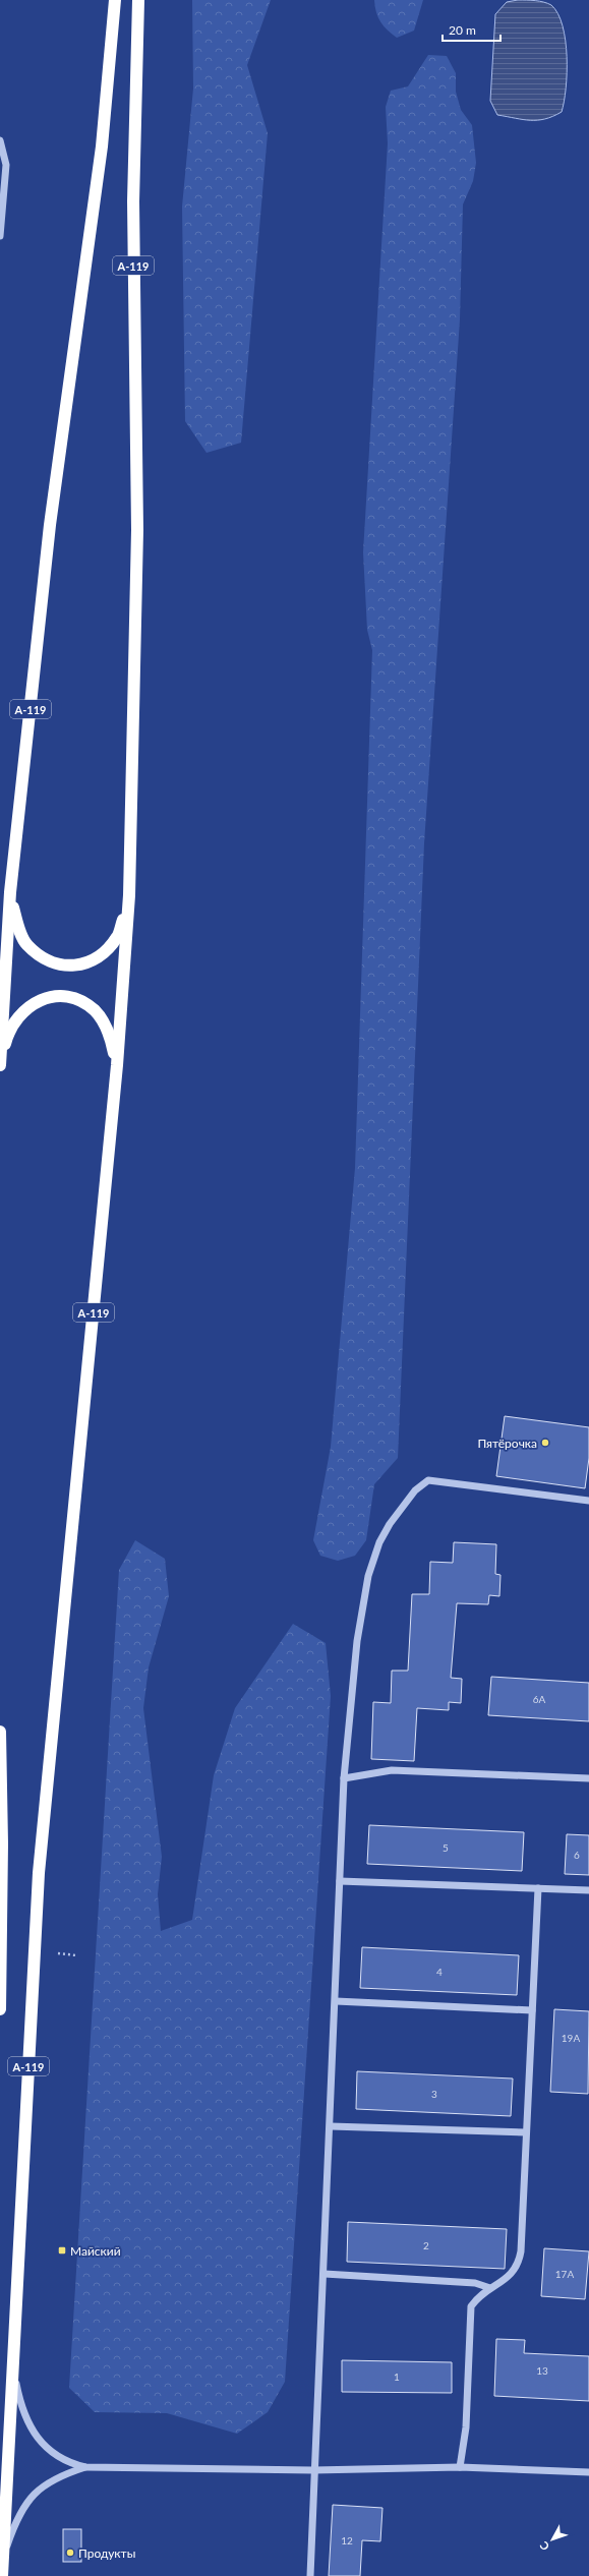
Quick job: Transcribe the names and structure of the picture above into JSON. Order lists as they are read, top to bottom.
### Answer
{
  "streets": {
    "highway": ["А-119"]
  },
  "places": {
    "other": ["Пятёрочка", "Продукты"],
    "transit": ["Майский"]
  },
  "house_numbers": [
    "6А",
    "5",
    "6",
    "4",
    "19А",
    "3",
    "2",
    "17А",
    "13",
    "1",
    "12"
  ],
  "scale_bar": "20 m",
  "north": "bottom left"
}
